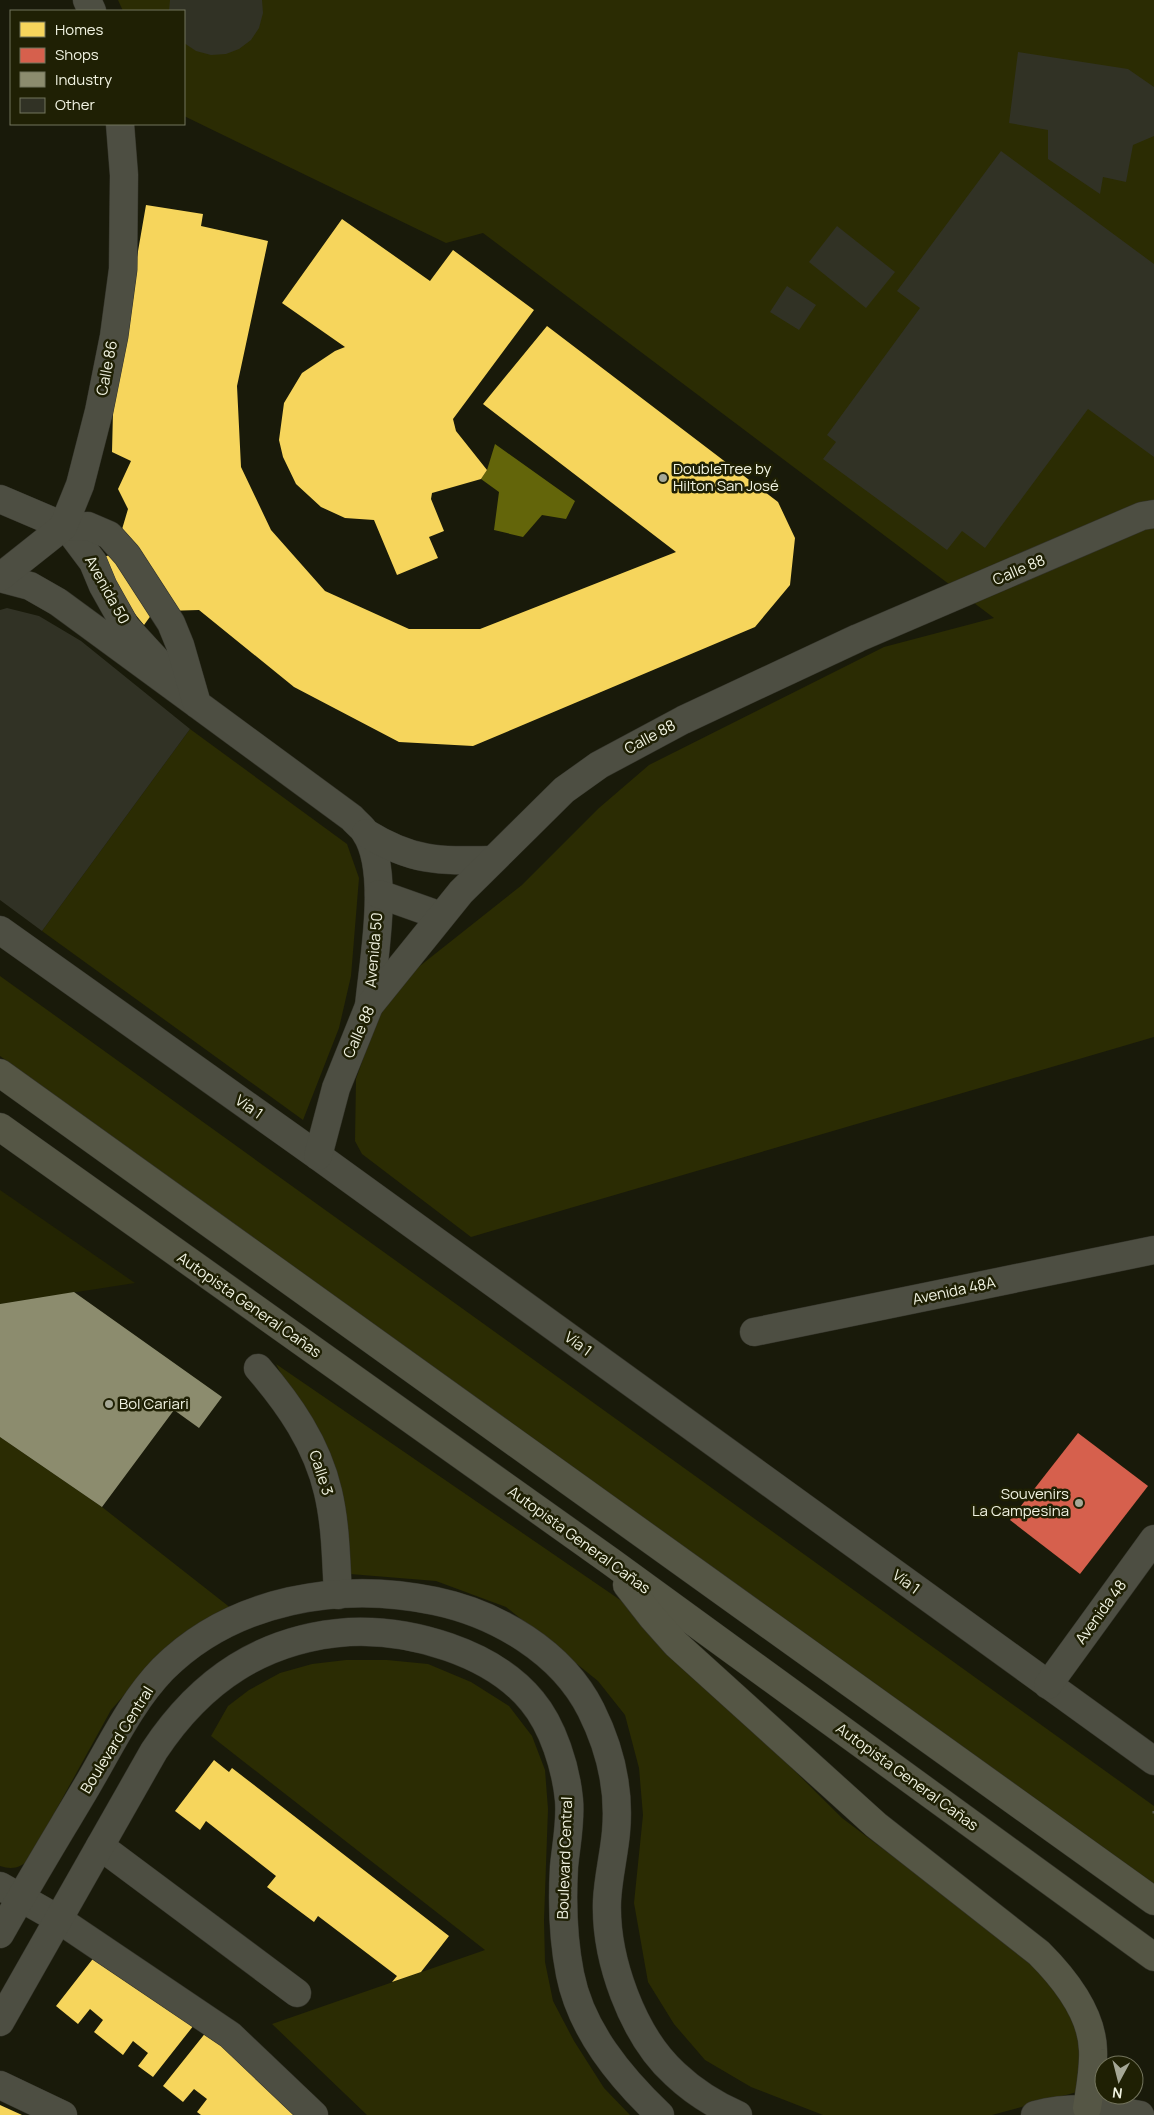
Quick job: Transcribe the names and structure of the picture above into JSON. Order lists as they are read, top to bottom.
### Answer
{
  "streets": {
    "highway": ["Autopista General Cañas"],
    "street": [
      "Calle 86",
      "Calle 88",
      "Avenida 50",
      "Vía 1",
      "Avenida 48A",
      "Calle 3",
      "Avenida 48",
      "Boulevard Central"
    ]
  },
  "crossings": [
    ["Calle 86", "Avenida 50"],
    ["Calle 88", "Avenida 50"],
    ["Calle 88", "Vía 1"],
    ["Vía 1", "Avenida 48"],
    ["Calle 3", "Boulevard Central"]
  ],
  "places": ["DoubleTree by Hilton San José", "Bol Cariari", "Souvenirs La Campesina"],
  "legend": [
    "Homes",
    "Shops",
    "Industry",
    "Other"
  ],
  "north": "bottom"
}
